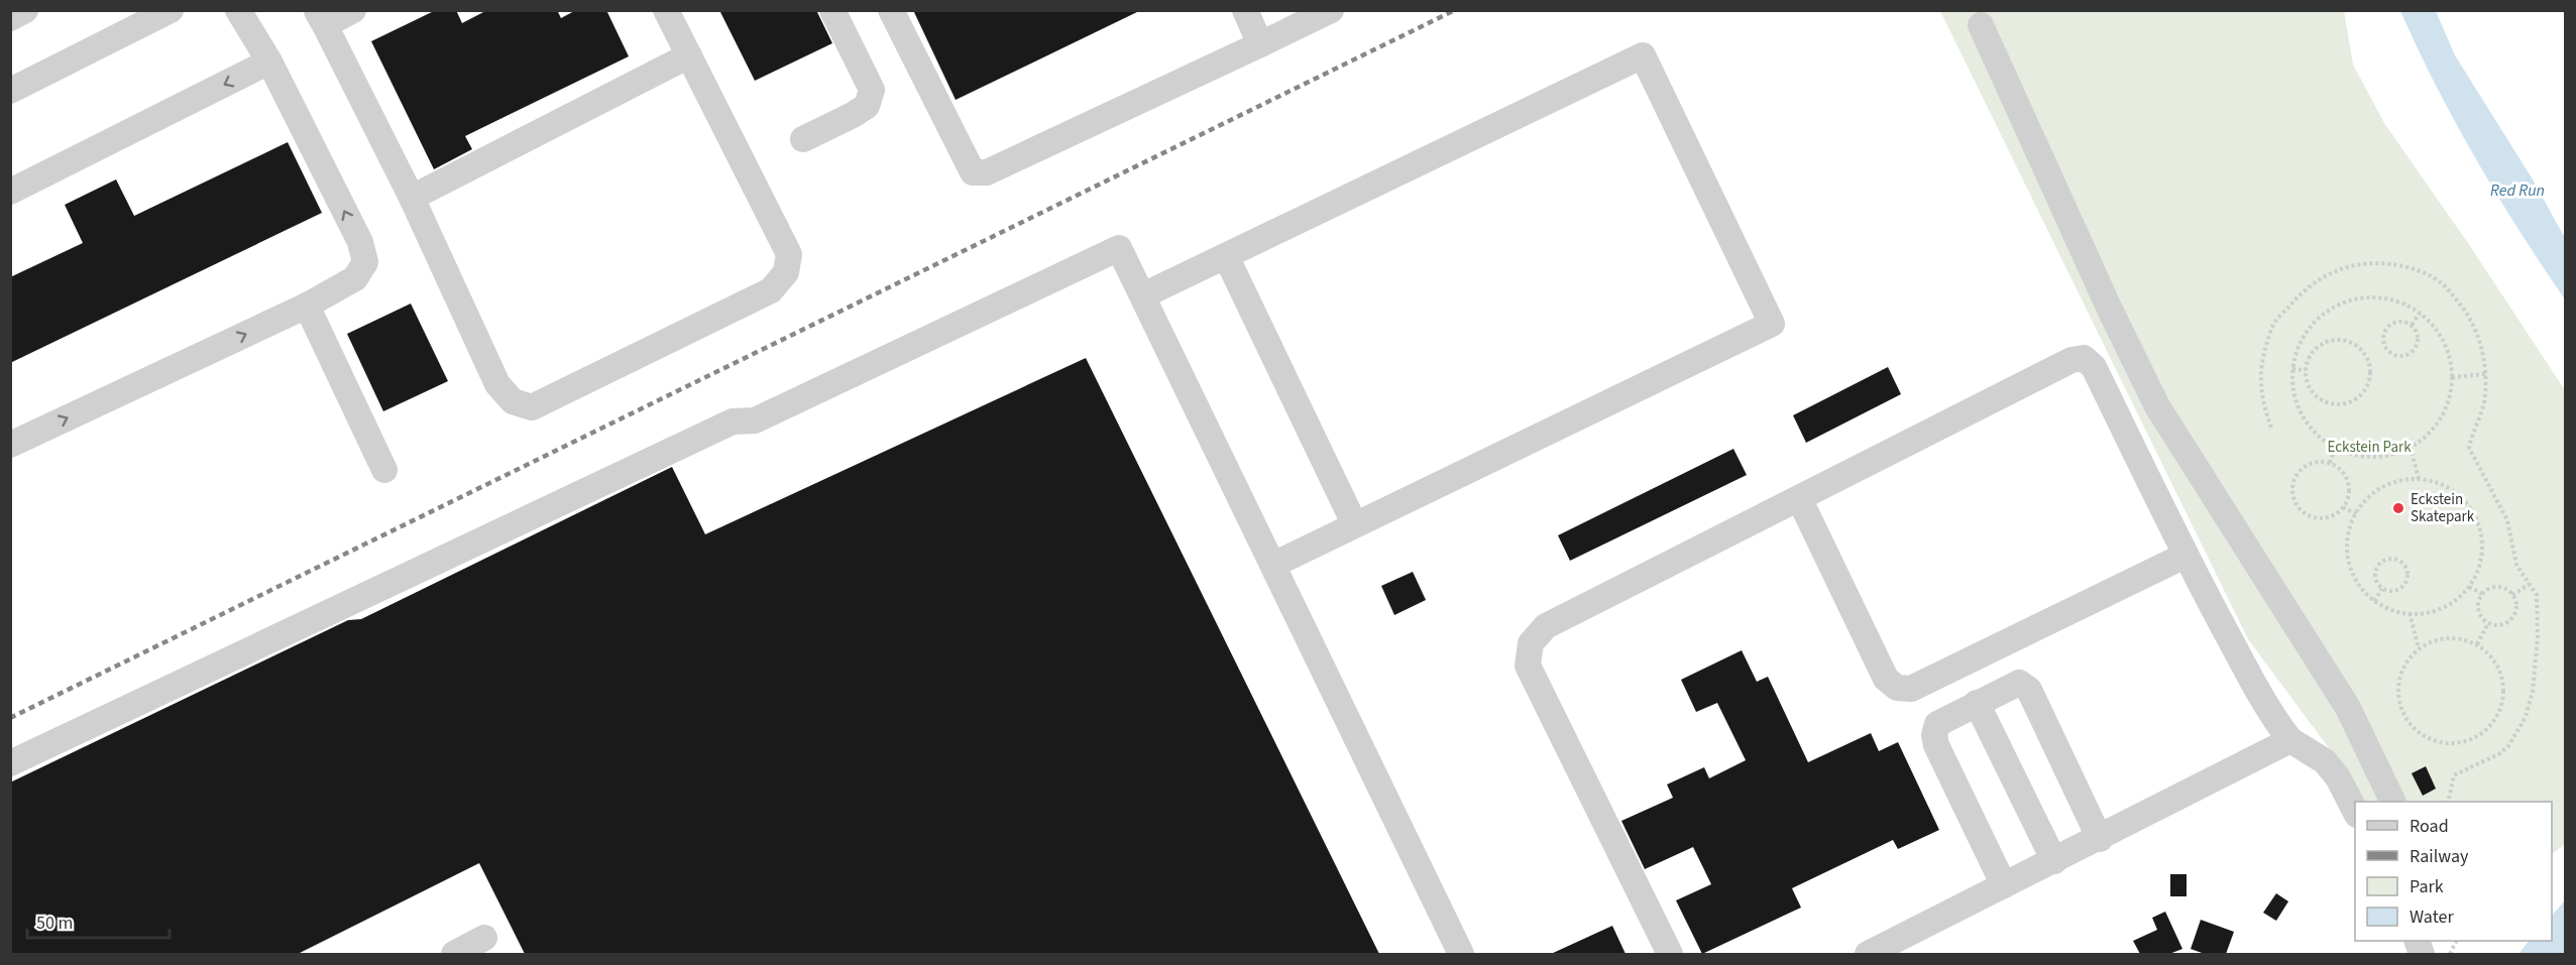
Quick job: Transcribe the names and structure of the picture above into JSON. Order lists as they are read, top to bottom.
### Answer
{
  "water": ["Red Run"],
  "parks": ["Eckstein Park"],
  "places": ["Eckstein Skatepark"],
  "legend": [
    "Road",
    "Railway",
    "Park",
    "Water"
  ],
  "scale_bar": "50 m"
}
